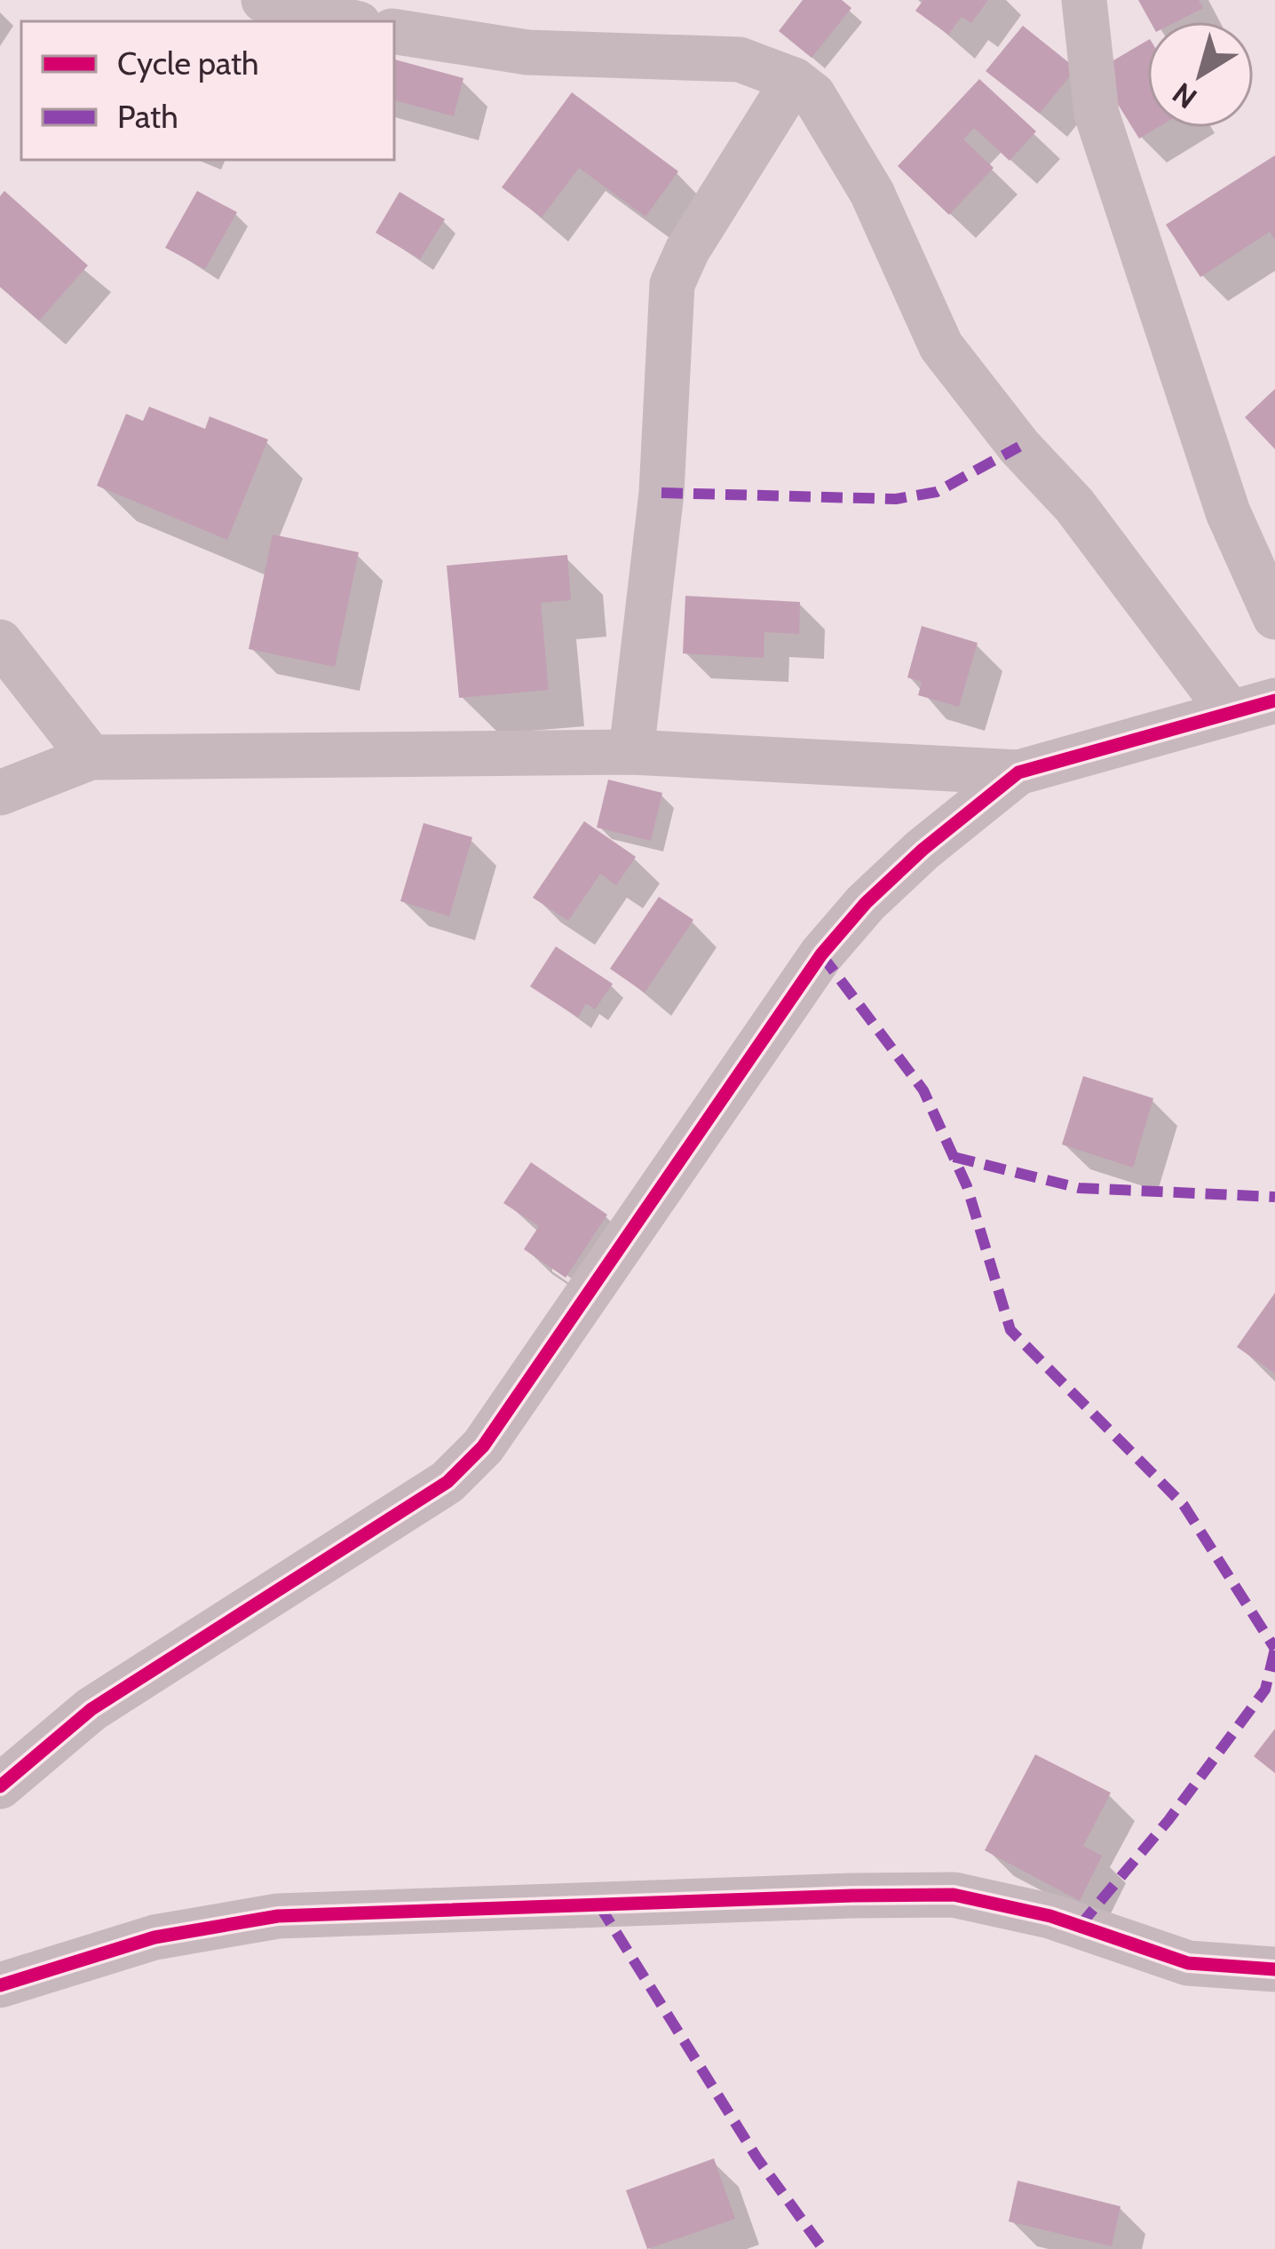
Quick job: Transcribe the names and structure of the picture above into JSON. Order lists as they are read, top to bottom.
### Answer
{
  "legend": ["Cycle path", "Path"],
  "north": "bottom left"
}
